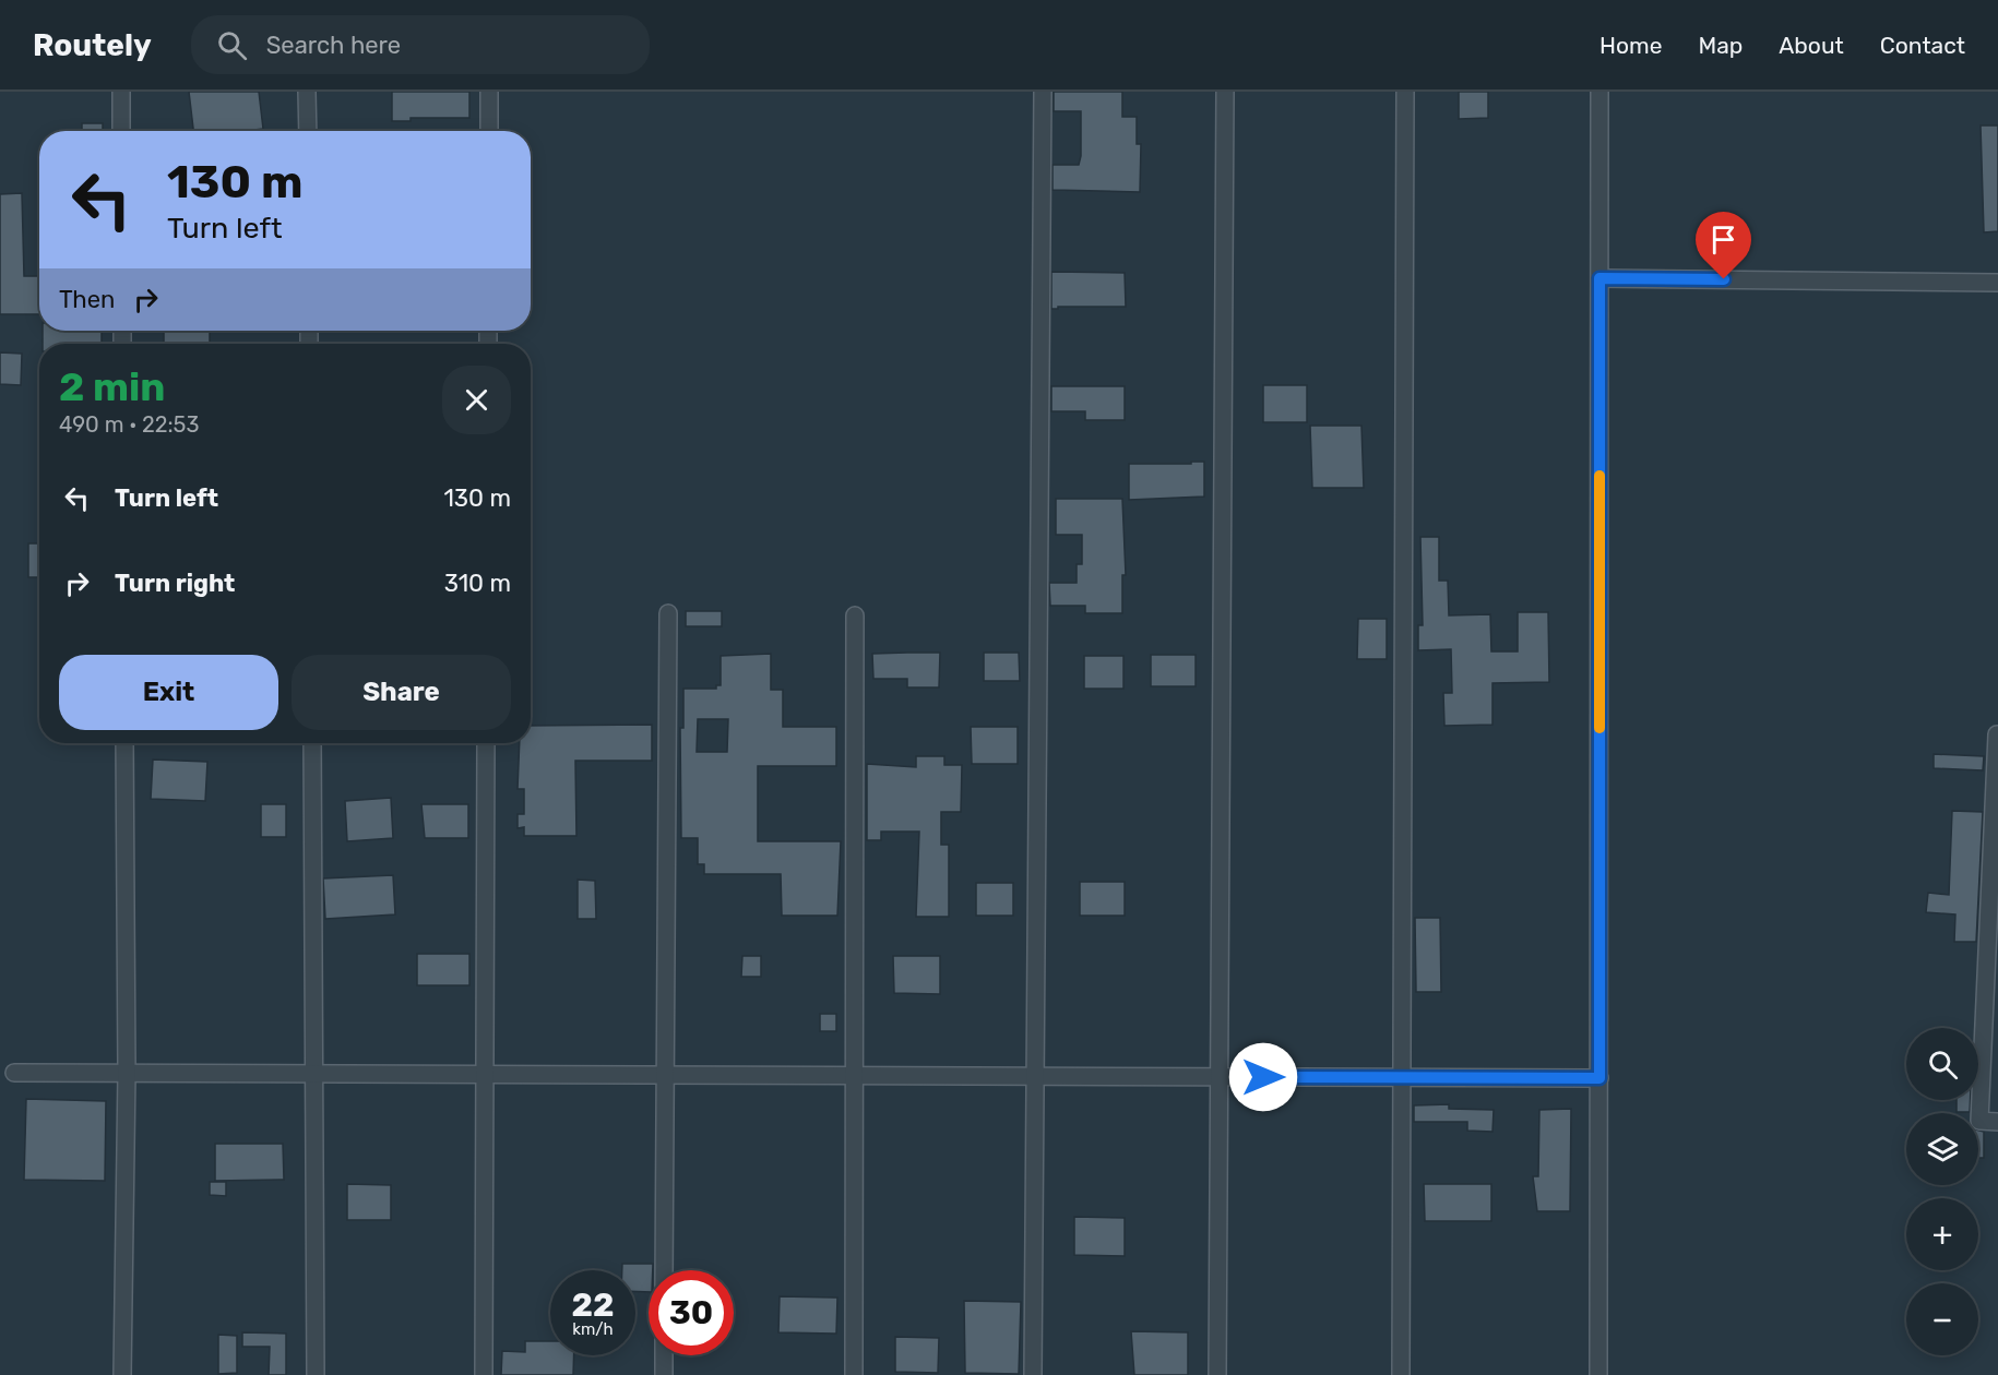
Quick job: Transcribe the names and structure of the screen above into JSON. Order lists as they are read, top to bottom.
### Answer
{
  "page": {
    "header": "Routely",
    "search": "Search here",
    "nav": [
      "Home",
      "Map",
      "About",
      "Contact"
    ],
    "turn": ["130 m", "Turn left"],
    "then": "Then",
    "heading": ["2 min", "490 m · 22:53"],
    "list": [
      {
        "name": "Turn left",
        "value": "130 m"
      },
      {
        "name": "Turn right",
        "value": "310 m"
      }
    ],
    "buttons": ["Exit", "Share"],
    "map_buttons": ["+", "−"],
    "speed": "22 km/h",
    "limit": "30"
  }
}
